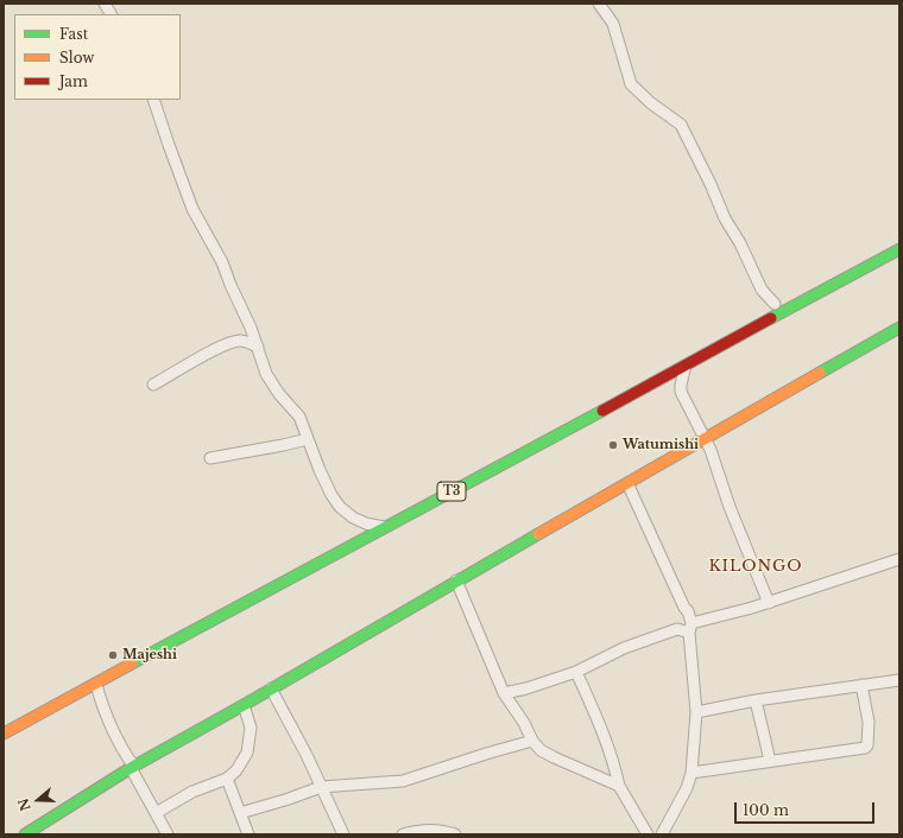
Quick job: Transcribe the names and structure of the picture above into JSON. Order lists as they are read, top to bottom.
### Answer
{
  "streets": {
    "main road": ["T3"]
  },
  "districts": ["KILONGO"],
  "places": ["Watumishi", "Majeshi"],
  "legend": ["Fast", "Slow", "Jam"],
  "scale_bar": "100 m",
  "north": "left"
}
